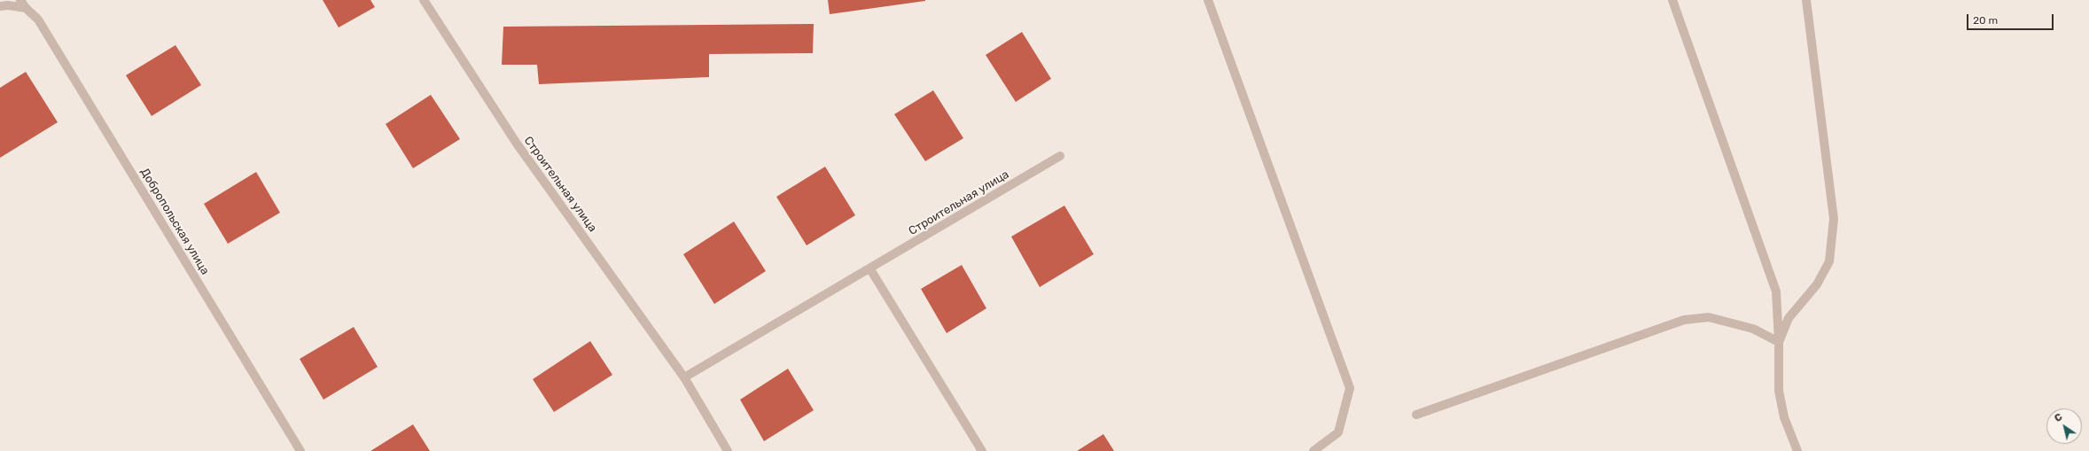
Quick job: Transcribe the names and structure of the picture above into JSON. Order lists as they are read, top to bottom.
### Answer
{
  "streets": {
    "street": ["Строительная улица", "Добропольская улица"]
  },
  "scale_bar": "20 m",
  "north": "top left"
}
